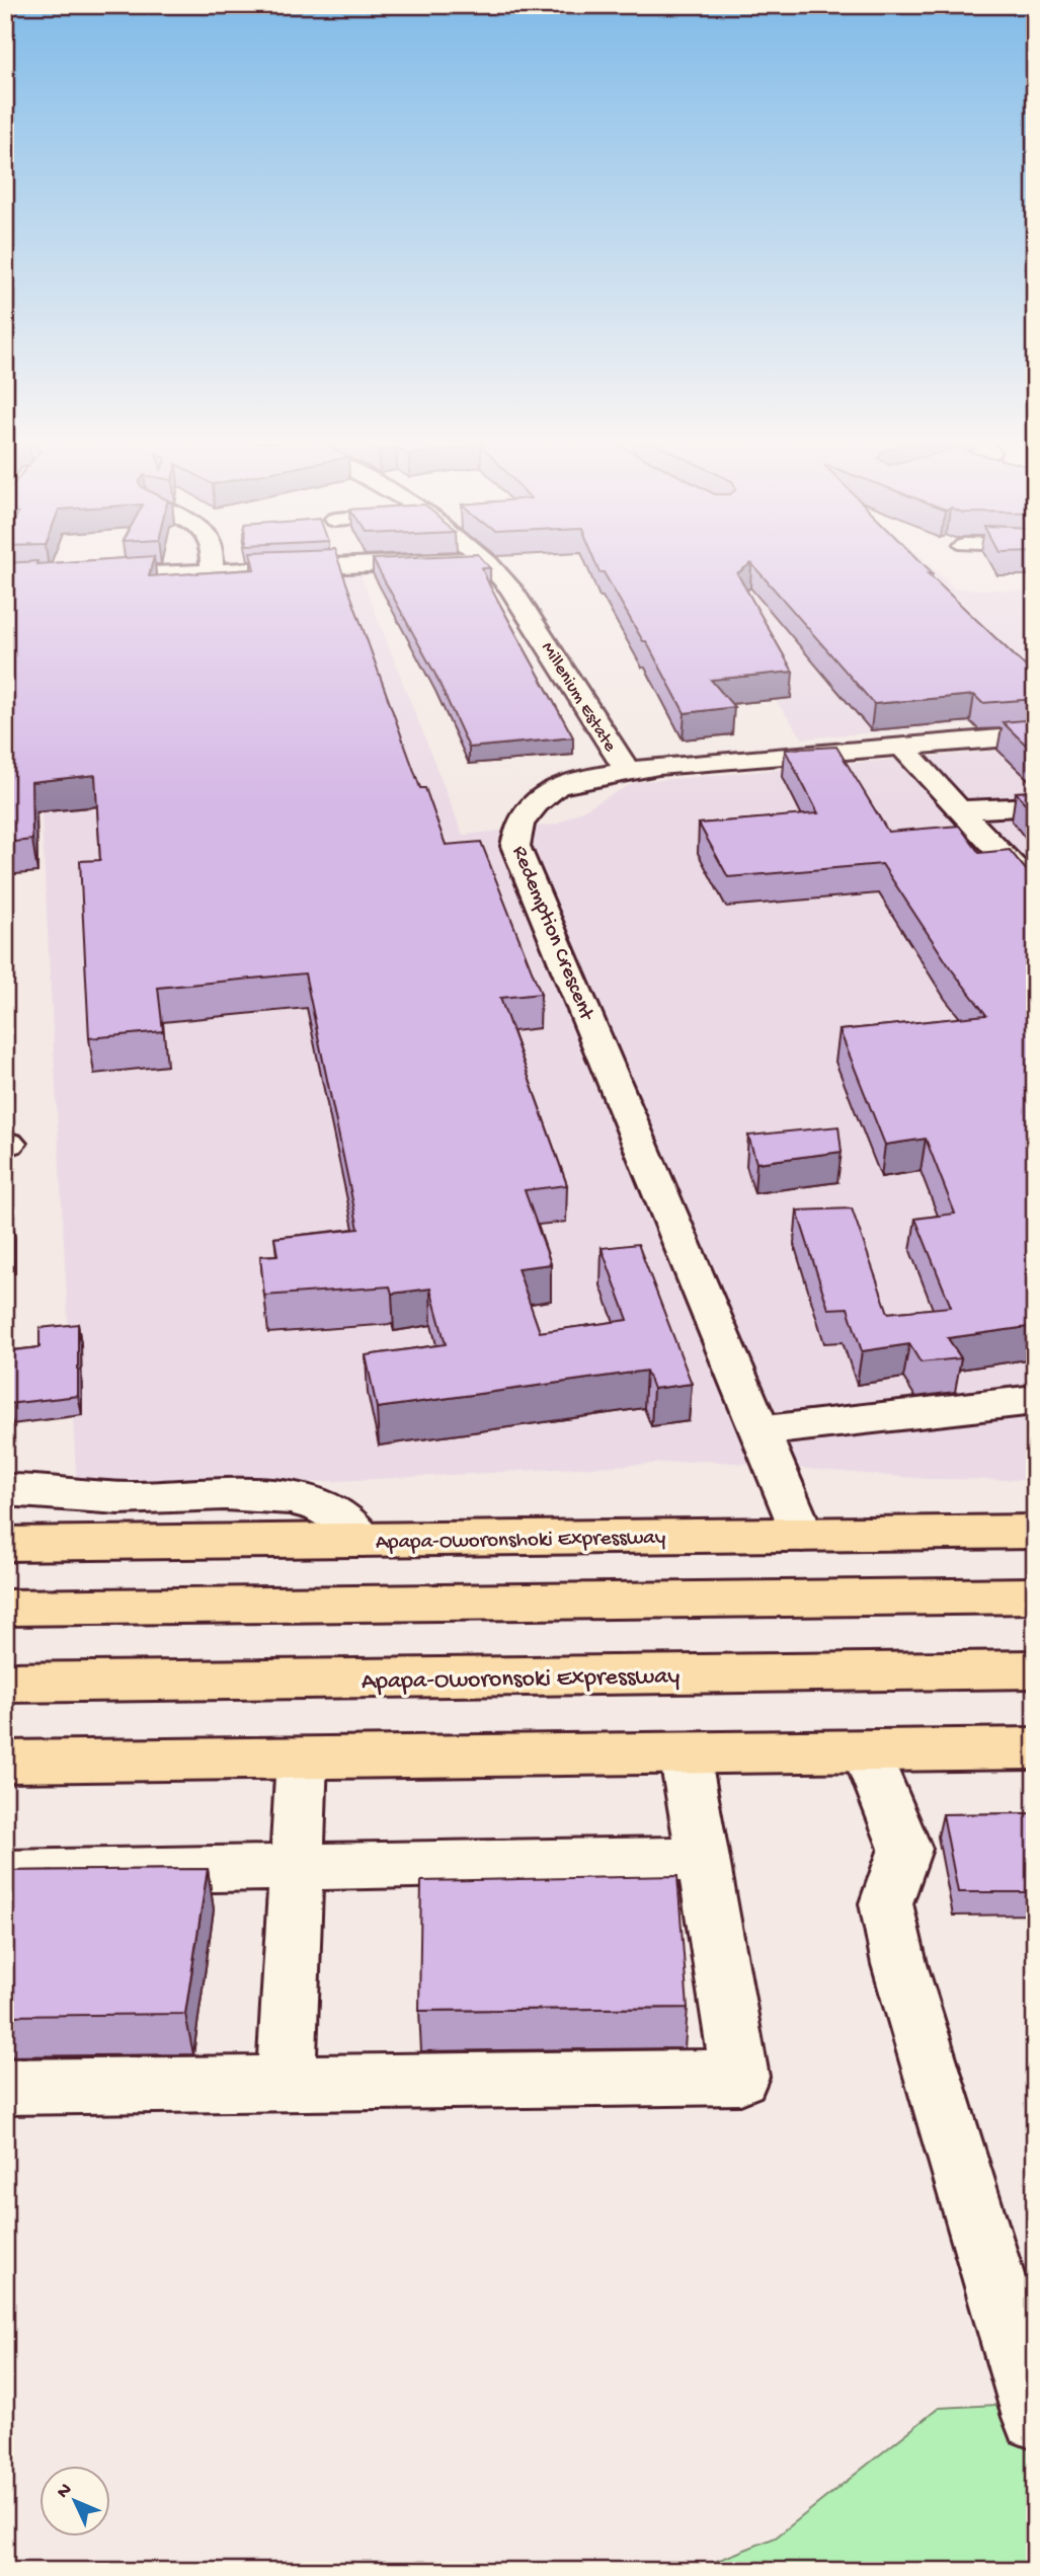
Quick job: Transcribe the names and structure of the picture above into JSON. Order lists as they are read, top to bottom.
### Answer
{
  "streets": {
    "main road": ["Apapa-Oworonshoki Expressway", "Apapa-Oworonsoki Expressway"],
    "street": ["Millenium Estate", "Redemption Crescent"]
  },
  "crossings": [
    ["Millenium Estate", "Redemption Crescent"],
    ["Redemption Crescent", "Apapa-Oworonshoki Expressway"]
  ],
  "north": "top left"
}
